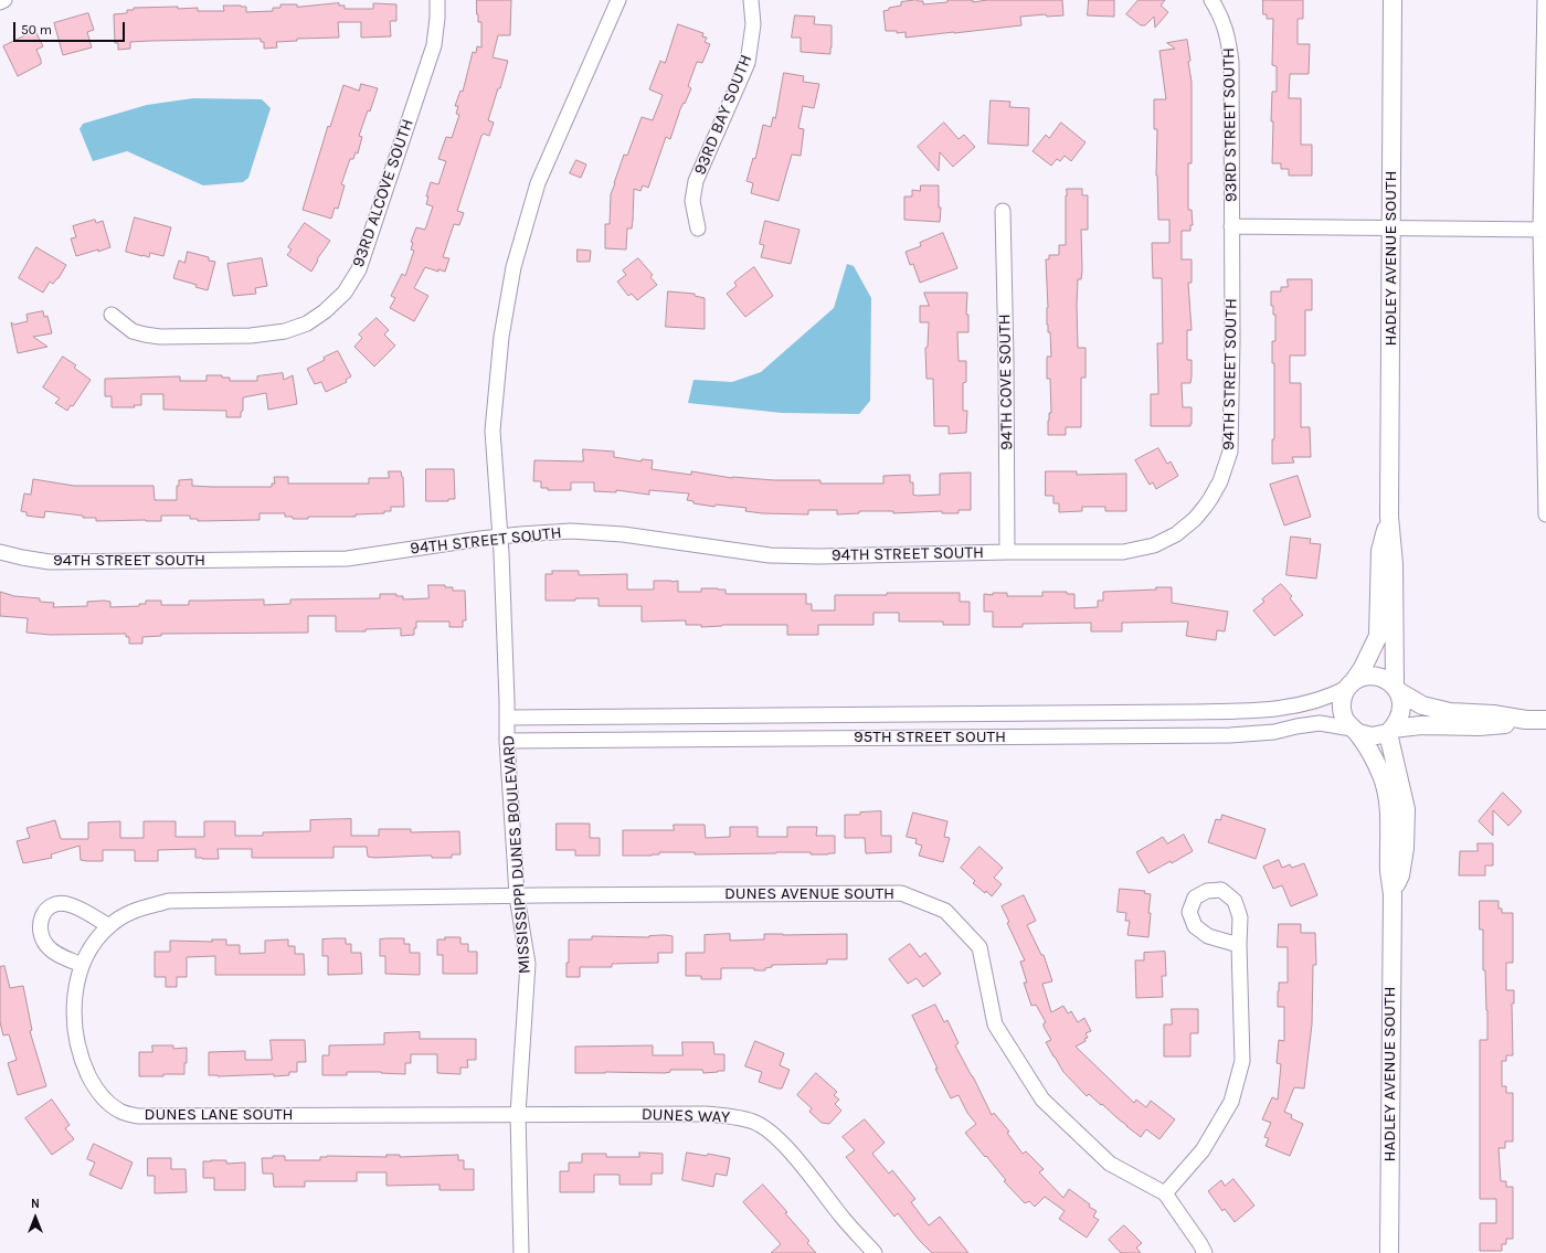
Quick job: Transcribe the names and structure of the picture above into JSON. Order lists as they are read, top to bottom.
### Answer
{
  "streets": {
    "street": [
      "93RD BAY SOUTH",
      "93RD STREET SOUTH",
      "93RD ALCOVE SOUTH",
      "HADLEY AVENUE SOUTH",
      "94TH STREET SOUTH",
      "94TH COVE SOUTH",
      "95TH STREET SOUTH",
      "MISSISSIPPI DUNES BOULEVARD",
      "DUNES AVENUE SOUTH",
      "DUNES LANE SOUTH",
      "DUNES WAY"
    ]
  },
  "crossings": [
    ["93RD STREET SOUTH", "94TH STREET SOUTH"],
    ["HADLEY AVENUE SOUTH", "95TH STREET SOUTH"],
    ["94TH STREET SOUTH", "94TH COVE SOUTH"],
    ["94TH STREET SOUTH", "MISSISSIPPI DUNES BOULEVARD"],
    ["95TH STREET SOUTH", "MISSISSIPPI DUNES BOULEVARD"],
    ["MISSISSIPPI DUNES BOULEVARD", "DUNES AVENUE SOUTH"],
    ["MISSISSIPPI DUNES BOULEVARD", "DUNES LANE SOUTH"],
    ["MISSISSIPPI DUNES BOULEVARD", "DUNES WAY"],
    ["DUNES AVENUE SOUTH", "DUNES LANE SOUTH"],
    ["DUNES LANE SOUTH", "DUNES WAY"]
  ],
  "scale_bar": "50 m",
  "north": "top"
}
